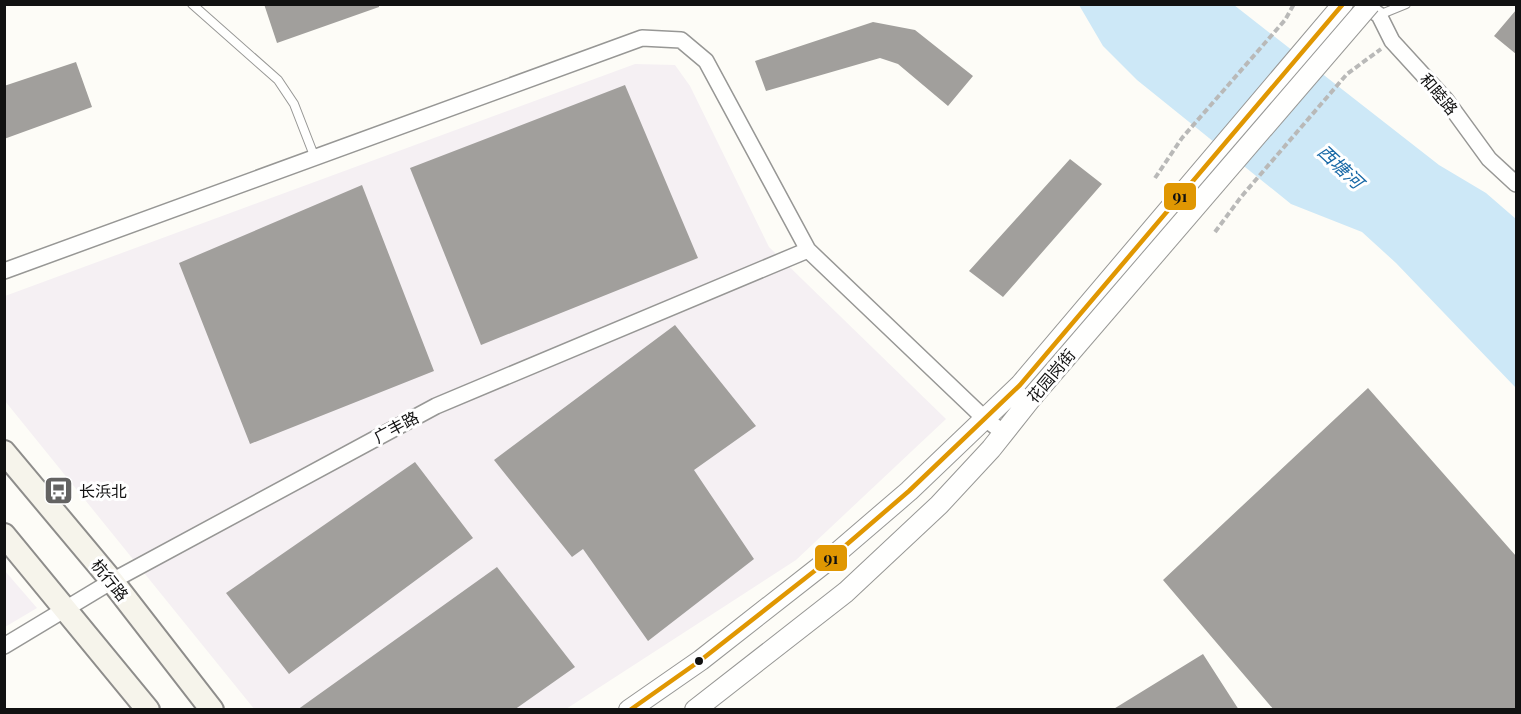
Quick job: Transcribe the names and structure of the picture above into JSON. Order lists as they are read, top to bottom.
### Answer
{
  "streets": {
    "main road": ["杭行路"],
    "street": ["和睦路", "花园岗街", "广丰路"]
  },
  "crossings": [
    ["和睦路", "花园岗街"],
    ["广丰路", "杭行路"]
  ],
  "water": ["西塘河"],
  "places": {
    "bus stop": ["长浜北"]
  },
  "lines": ["transit line 91"]
}
